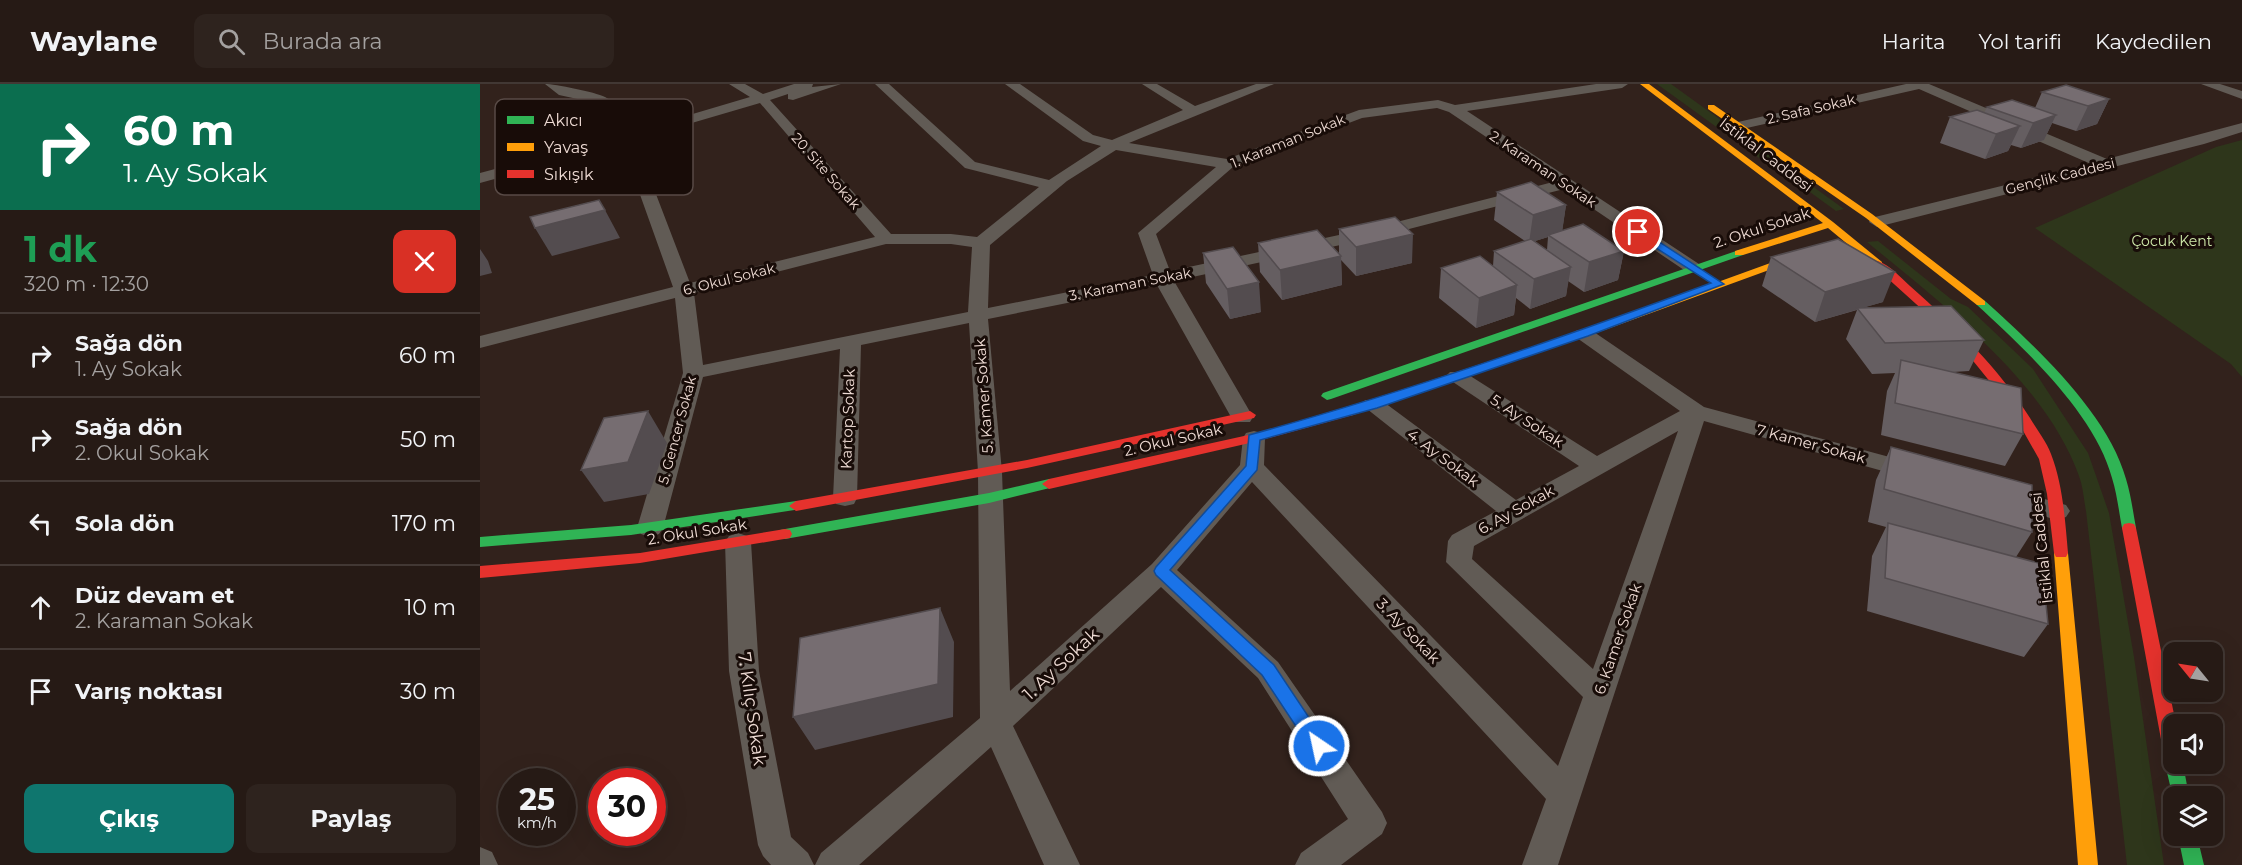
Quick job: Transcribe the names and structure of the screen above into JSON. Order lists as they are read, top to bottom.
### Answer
{
  "streets": {
    "street": [
      "2. Safa Sokak",
      "1. Karaman Sokak",
      "İstiklal Caddesi",
      "2. Karaman Sokak",
      "20. Site Sokak",
      "Gençlik Caddesi",
      "2. Okul Sokak",
      "6. Okul Sokak",
      "3. Karaman Sokak",
      "5. Kamer Sokak",
      "Kartop Sokak",
      "5. Ay Sokak",
      "5. Gencer Sokak",
      "7 Kamer Sokak",
      "4. Ay Sokak",
      "6. Ay Sokak",
      "3. Ay Sokak",
      "6. Kamer Sokak",
      "1. Ay Sokak",
      "7. Kılıç Sokak"
    ]
  },
  "crossings": [
    ["2. Safa Sokak", "İstiklal Caddesi"],
    ["1. Karaman Sokak", "2. Karaman Sokak"],
    ["1. Karaman Sokak", "2. Okul Sokak"],
    ["1. Karaman Sokak", "3. Karaman Sokak"],
    ["İstiklal Caddesi", "Gençlik Caddesi"],
    ["İstiklal Caddesi", "2. Okul Sokak"],
    ["2. Karaman Sokak", "2. Okul Sokak"],
    ["2. Karaman Sokak", "3. Karaman Sokak"],
    ["20. Site Sokak", "6. Okul Sokak"],
    ["Gençlik Caddesi", "2. Okul Sokak"],
    ["2. Okul Sokak", "5. Kamer Sokak"],
    ["2. Okul Sokak", "Kartop Sokak"],
    ["2. Okul Sokak", "5. Ay Sokak"],
    ["2. Okul Sokak", "5. Gencer Sokak"],
    ["2. Okul Sokak", "7 Kamer Sokak"],
    ["2. Okul Sokak", "4. Ay Sokak"],
    ["2. Okul Sokak", "7. Kılıç Sokak"],
    ["6. Okul Sokak", "5. Kamer Sokak"],
    ["6. Okul Sokak", "5. Gencer Sokak"],
    ["3. Karaman Sokak", "5. Kamer Sokak"],
    ["3. Karaman Sokak", "Kartop Sokak"],
    ["3. Karaman Sokak", "5. Gencer Sokak"],
    ["5. Kamer Sokak", "1. Ay Sokak"],
    ["5. Ay Sokak", "6. Ay Sokak"],
    ["7 Kamer Sokak", "6. Ay Sokak"],
    ["7 Kamer Sokak", "6. Kamer Sokak"],
    ["4. Ay Sokak", "6. Ay Sokak"],
    ["6. Ay Sokak", "6. Kamer Sokak"],
    ["3. Ay Sokak", "6. Kamer Sokak"],
    ["3. Ay Sokak", "1. Ay Sokak"]
  ],
  "parks": ["Çocuk Kent"],
  "legend": ["Akıcı", "Yavaş", "Sıkışık"],
  "north": "top left",
  "page": {
    "header": "Waylane",
    "search": "Burada ara",
    "nav": ["Harita", "Yol tarifi", "Kaydedilen"],
    "turn": ["60 m", "1. Ay Sokak"],
    "heading": ["1 dk", "320 m · 12:30"],
    "list": [
      {
        "name": "Sağa dön",
        "note": "1. Ay Sokak",
        "value": "60 m"
      },
      {
        "name": "Sağa dön",
        "note": "2. Okul Sokak",
        "value": "50 m"
      },
      {
        "name": "Sola dön",
        "value": "170 m"
      },
      {
        "name": "Düz devam et",
        "note": "2. Karaman Sokak",
        "value": "10 m"
      },
      {
        "name": "Varış noktası",
        "value": "30 m"
      }
    ],
    "speed": "25 km/h",
    "limit": "30",
    "buttons": ["Çıkış", "Paylaş"]
  }
}
